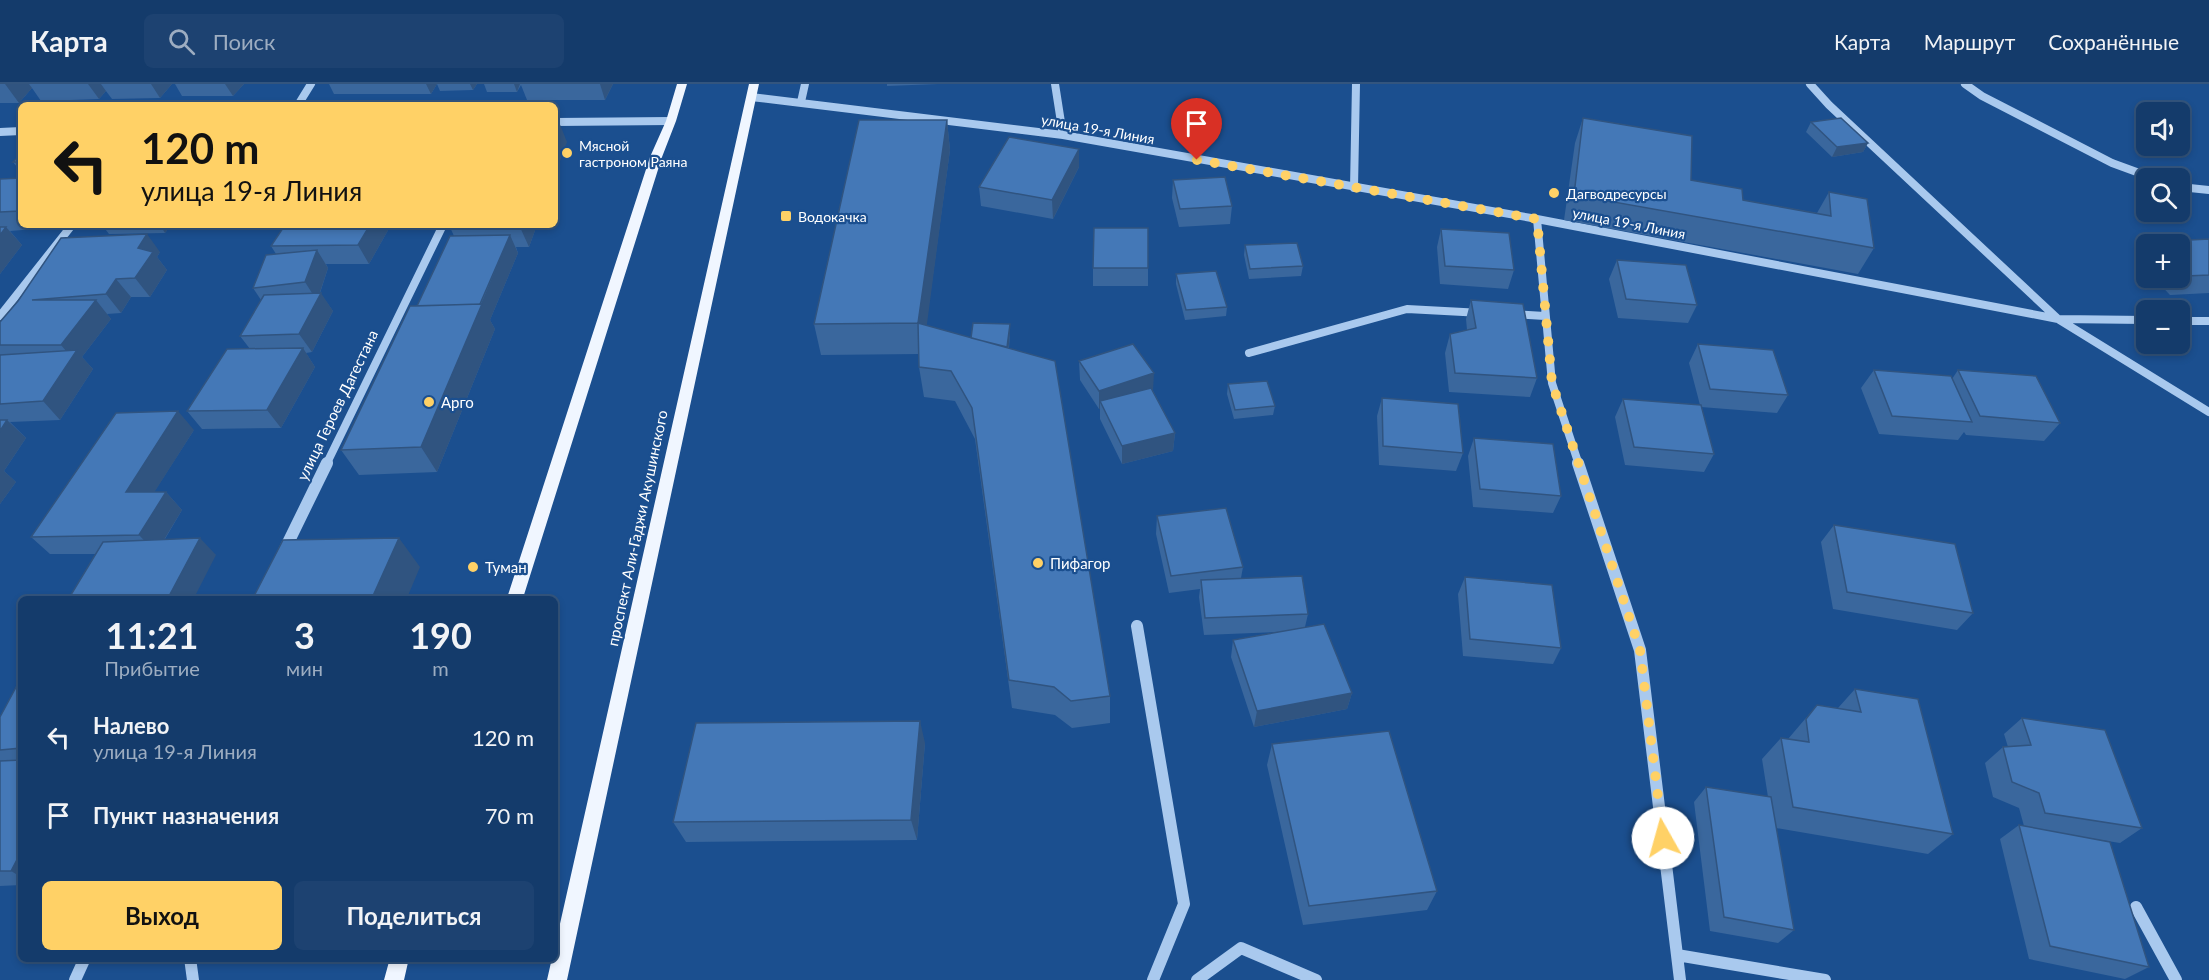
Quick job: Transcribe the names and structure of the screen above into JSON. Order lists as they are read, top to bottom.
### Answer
{
  "streets": {
    "main road": ["проспект Али-Гаджи Акушинского"],
    "street": ["улица 19-я Линия", "улица Героев Дагестана"]
  },
  "crossings": [
    ["улица 19-я Линия", "проспект Али-Гаджи Акушинского"]
  ],
  "places": {
    "other": [
      "Мясной гастроном Раяна",
      "Дагводресурсы",
      "Арго",
      "Пифагор",
      "Туман"
    ],
    "transit": ["Водокачка"]
  },
  "page": {
    "header": "Карта",
    "search": "Поиск",
    "nav": ["Карта", "Маршрут", "Сохранённые"],
    "map_buttons": ["+", "−"],
    "turn": ["120 m", "улица 19-я Линия"],
    "eta": [
      "11:21",
      "Прибытие",
      "3",
      "мин",
      "190",
      "m"
    ],
    "list": [
      {
        "name": "Налево",
        "note": "улица 19-я Линия",
        "value": "120 m"
      },
      {
        "name": "Пункт назначения",
        "value": "70 m"
      }
    ],
    "buttons": ["Выход", "Поделиться"]
  }
}
